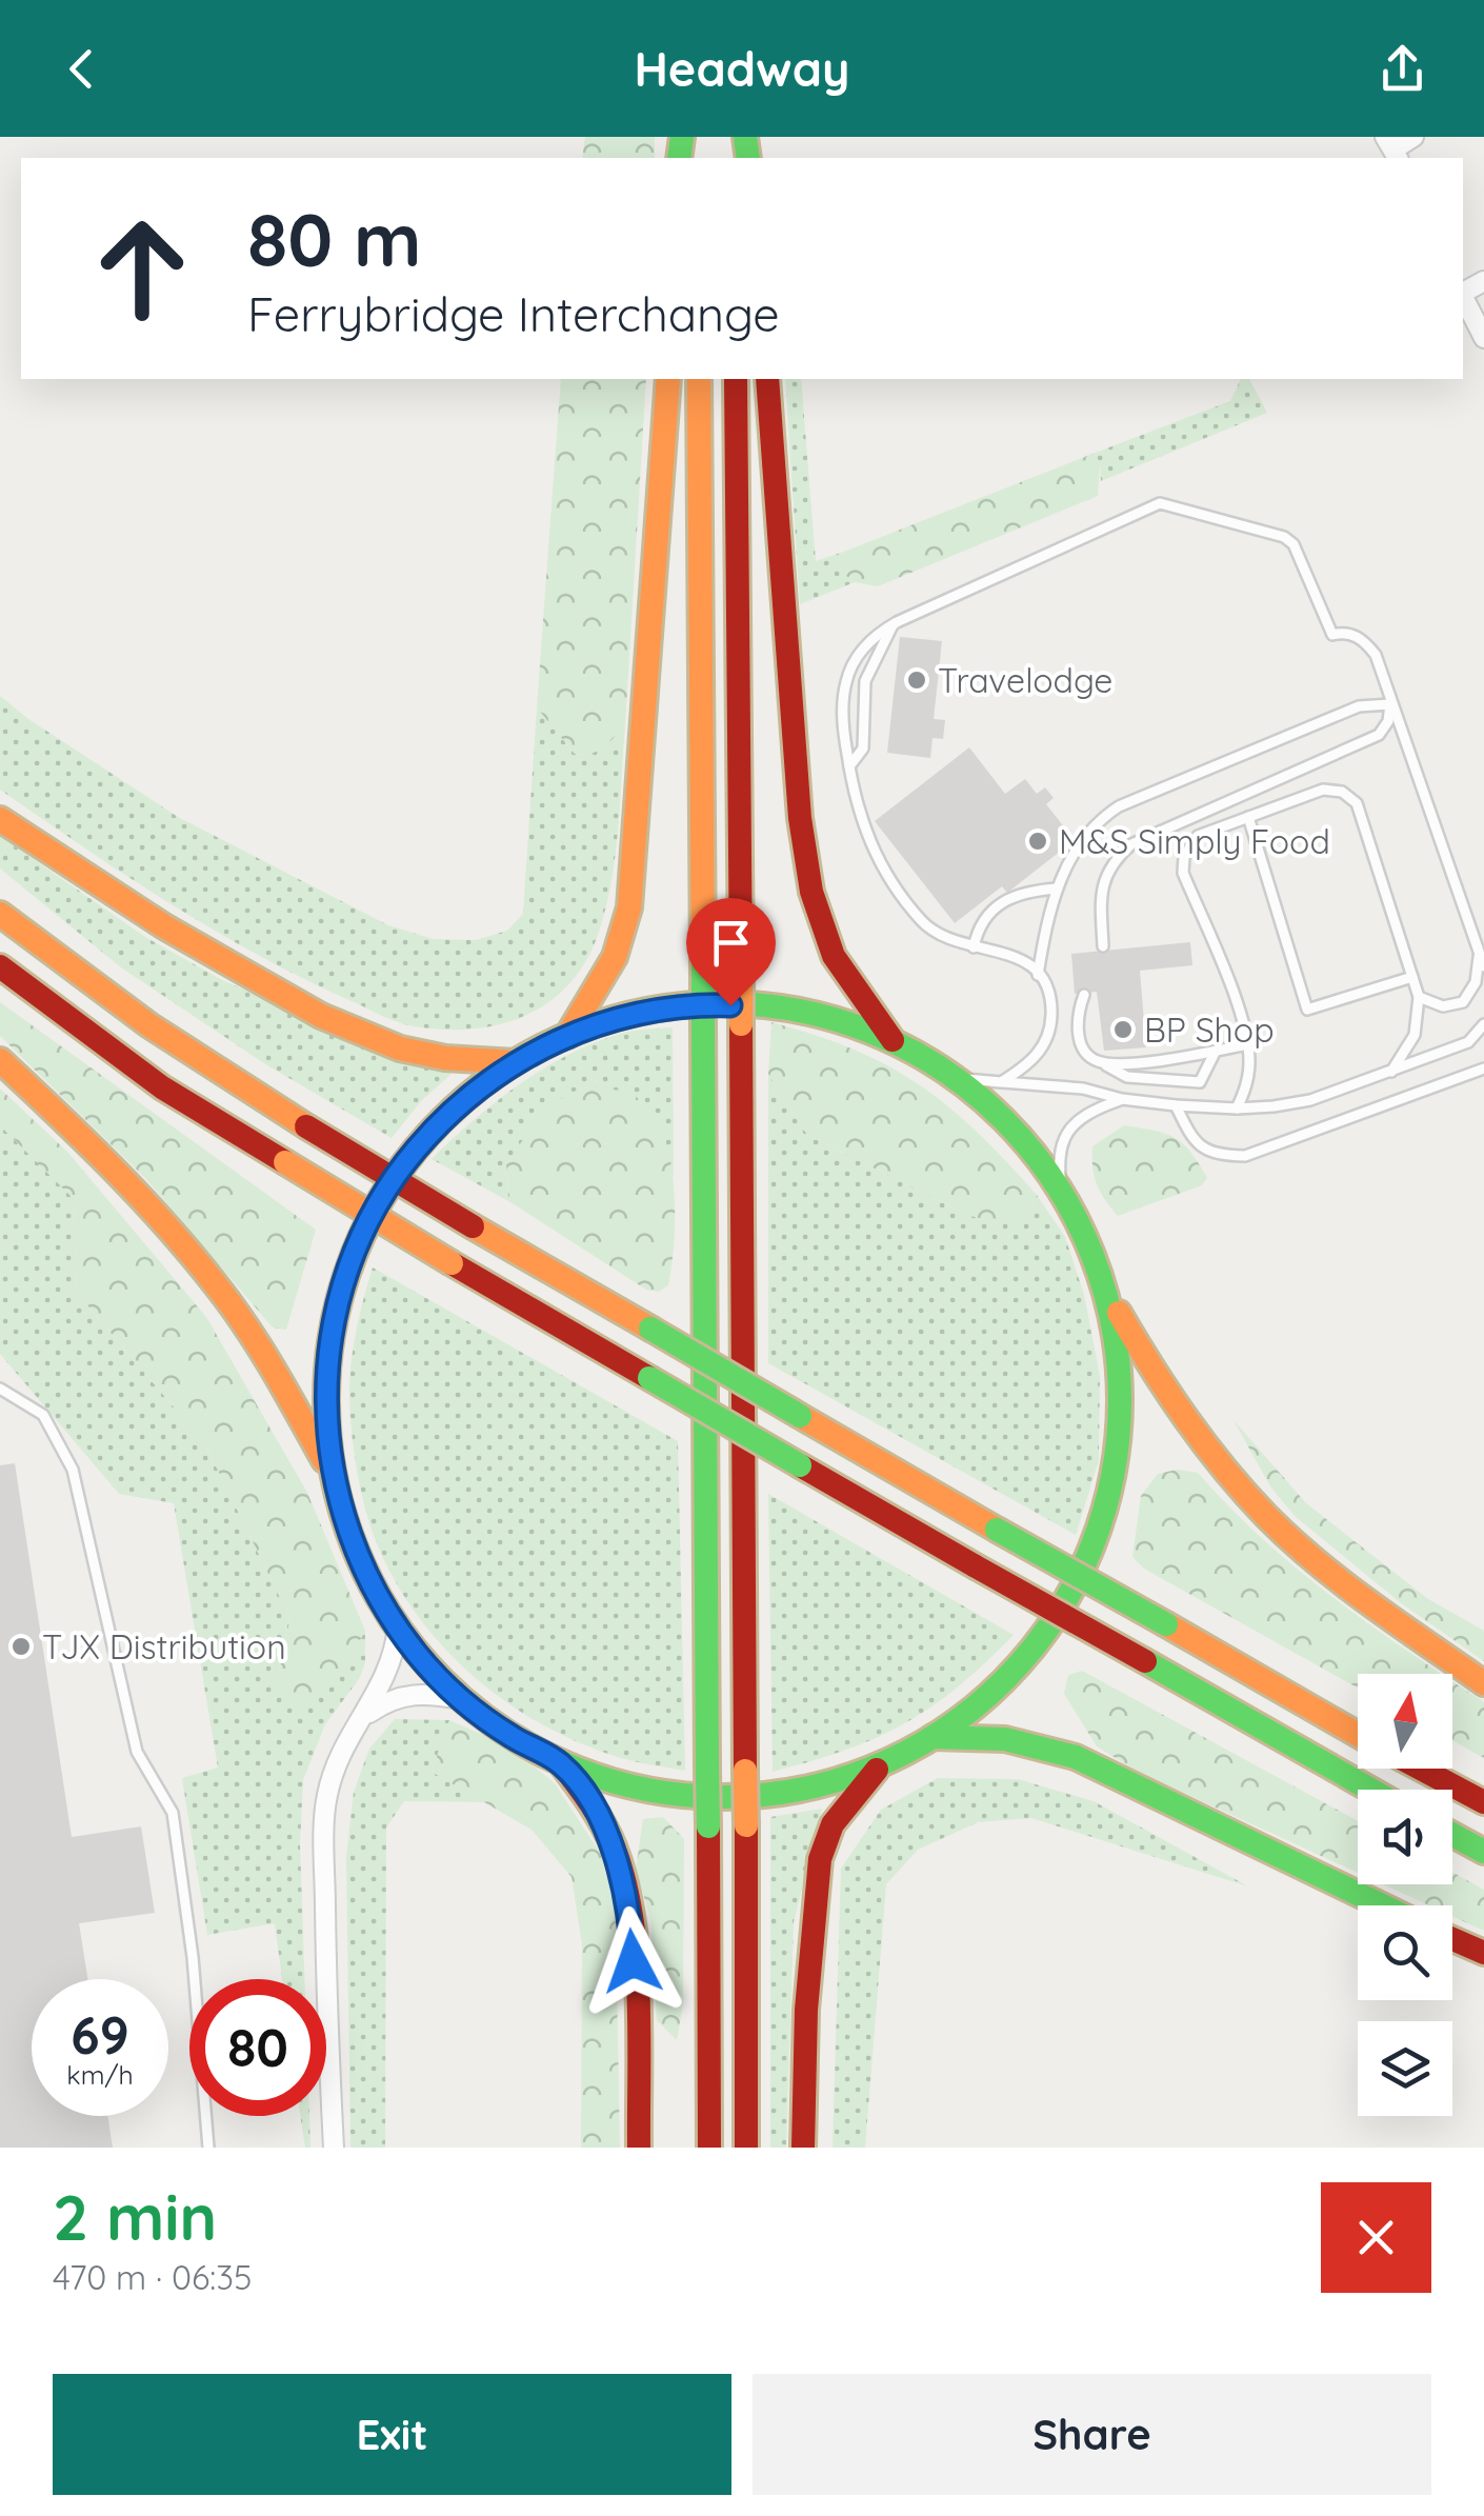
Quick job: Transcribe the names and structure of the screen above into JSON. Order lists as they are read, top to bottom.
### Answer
{
  "places": [
    "Travelodge",
    "M&S Simply Food",
    "BP Shop",
    "TJX Distribution"
  ],
  "north": "top",
  "page": {
    "header": "Headway",
    "turn": ["80 m", "Ferrybridge Interchange"],
    "speed": "69 km/h",
    "limit": "80",
    "heading": ["2 min", "470 m · 06:35"],
    "buttons": ["Exit", "Share"]
  }
}
